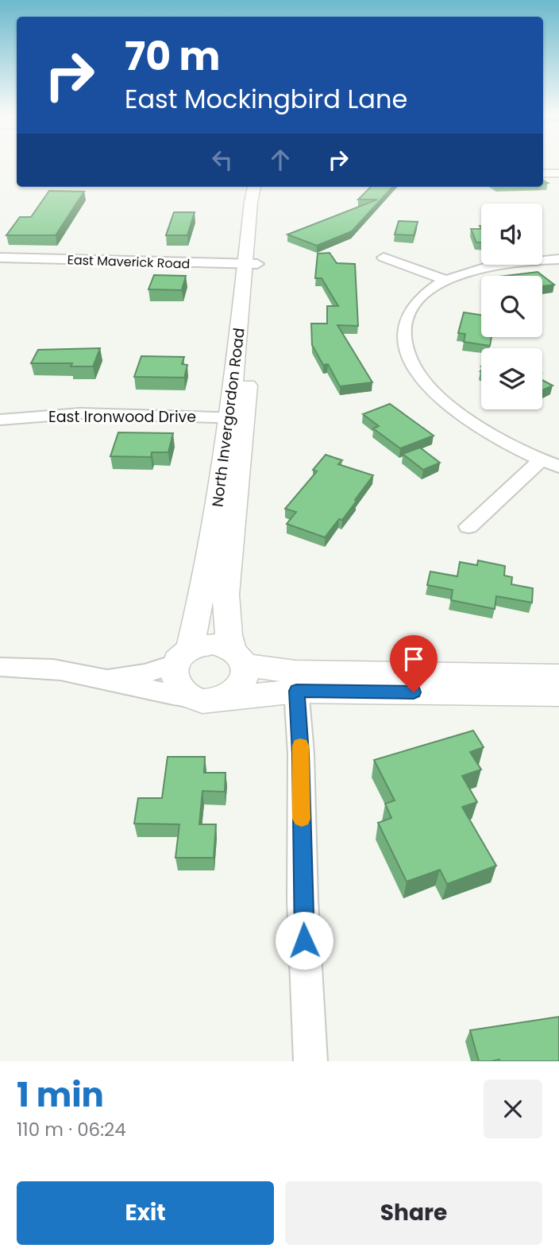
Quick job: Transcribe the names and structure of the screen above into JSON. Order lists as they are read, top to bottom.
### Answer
{
  "streets": {
    "street": ["East Maverick Road", "East Ironwood Drive", "North Invergordon Road"]
  },
  "crossings": [
    ["East Maverick Road", "North Invergordon Road"],
    ["East Ironwood Drive", "North Invergordon Road"]
  ],
  "page": {
    "turn": ["70 m", "East Mockingbird Lane"],
    "heading": ["1 min", "110 m · 06:24"],
    "buttons": ["Exit", "Share"]
  }
}
